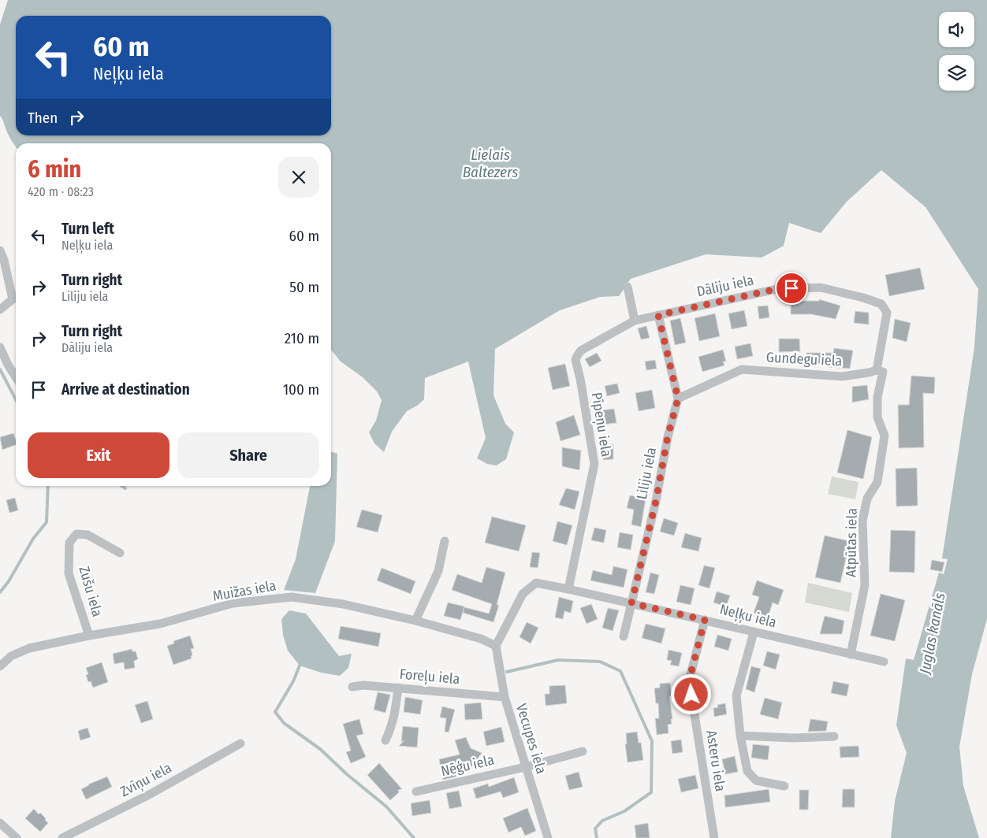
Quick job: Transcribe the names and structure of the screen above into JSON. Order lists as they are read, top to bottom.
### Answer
{
  "streets": {
    "street": [
      "Dāliju iela",
      "Gundegu iela",
      "Pīpeņu iela",
      "Liliju iela",
      "Atpūtas iela",
      "Muižas iela",
      "Zušu iela",
      "Neļķu iela",
      "Foreļu iela",
      "Vecupes iela",
      "Asteru iela",
      "Nēģu iela",
      "Zvīņu iela"
    ]
  },
  "crossings": [
    ["Dāliju iela", "Gundegu iela"],
    ["Dāliju iela", "Pīpeņu iela"],
    ["Dāliju iela", "Liliju iela"],
    ["Dāliju iela", "Atpūtas iela"],
    ["Gundegu iela", "Liliju iela"],
    ["Gundegu iela", "Atpūtas iela"],
    ["Pīpeņu iela", "Liliju iela"],
    ["Pīpeņu iela", "Neļķu iela"],
    ["Liliju iela", "Neļķu iela"],
    ["Atpūtas iela", "Neļķu iela"],
    ["Muižas iela", "Zušu iela"],
    ["Muižas iela", "Neļķu iela"],
    ["Muižas iela", "Vecupes iela"],
    ["Neļķu iela", "Vecupes iela"],
    ["Neļķu iela", "Asteru iela"],
    ["Foreļu iela", "Vecupes iela"],
    ["Vecupes iela", "Nēģu iela"]
  ],
  "water": ["Lielais Baltezers", "Juglas kanāls"],
  "page": {
    "turn": ["60 m", "Neļķu iela"],
    "then": "Then",
    "heading": ["6 min", "420 m · 08:23"],
    "list": [
      {
        "name": "Turn left",
        "note": "Neļķu iela",
        "value": "60 m"
      },
      {
        "name": "Turn right",
        "note": "Liliju iela",
        "value": "50 m"
      },
      {
        "name": "Turn right",
        "note": "Dāliju iela",
        "value": "210 m"
      },
      {
        "name": "Arrive at destination",
        "value": "100 m"
      }
    ],
    "buttons": ["Exit", "Share"]
  }
}
